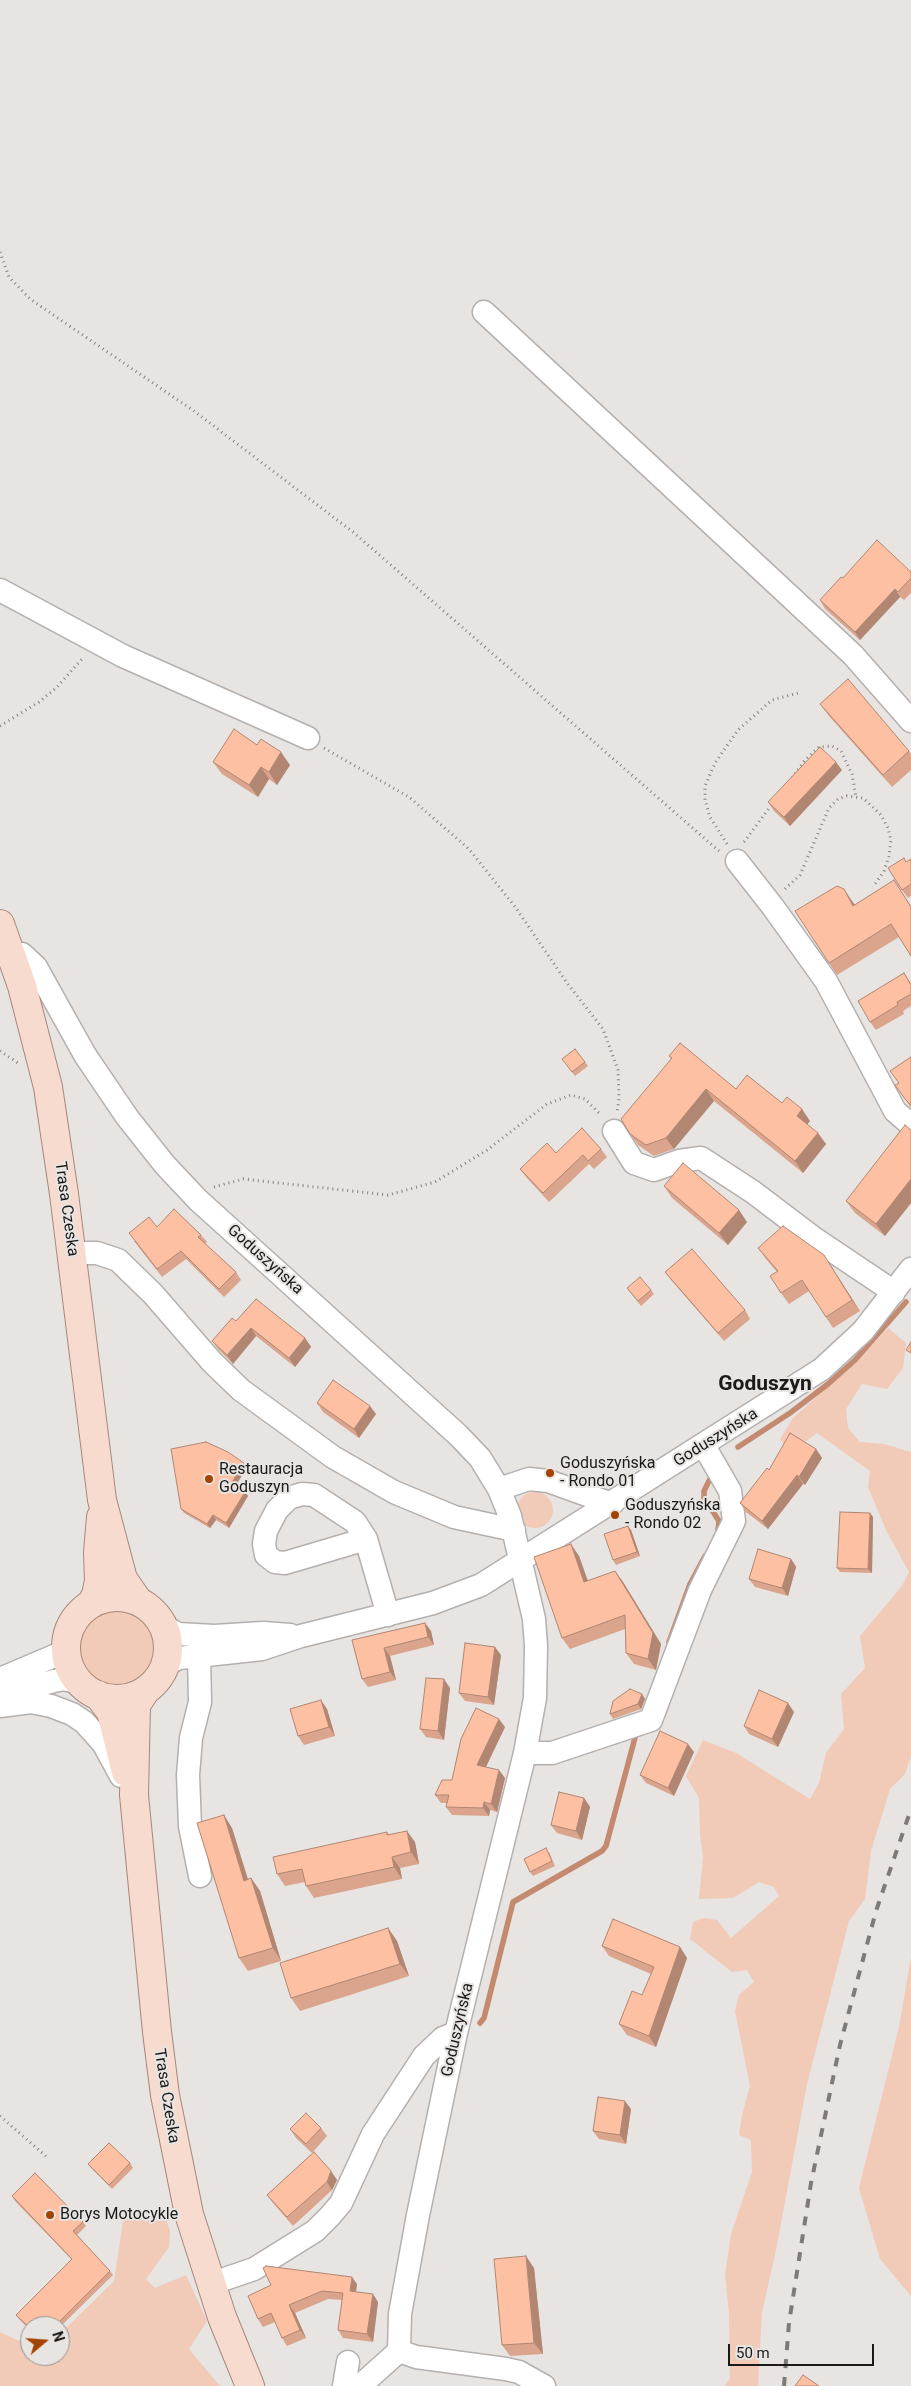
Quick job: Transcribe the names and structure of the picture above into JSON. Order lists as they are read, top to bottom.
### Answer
{
  "streets": {
    "main road": ["Trasa Czeska"],
    "street": ["Goduszyńska"]
  },
  "crossings": [
    ["Trasa Czeska", "Goduszyńska"]
  ],
  "districts": ["Goduszyn"],
  "places": [
    "Goduszyńska - Rondo 01",
    "Restauracja Goduszyn",
    "Goduszyńska - Rondo 02",
    "Borys Motocykle"
  ],
  "scale_bar": "50 m",
  "north": "right"
}
